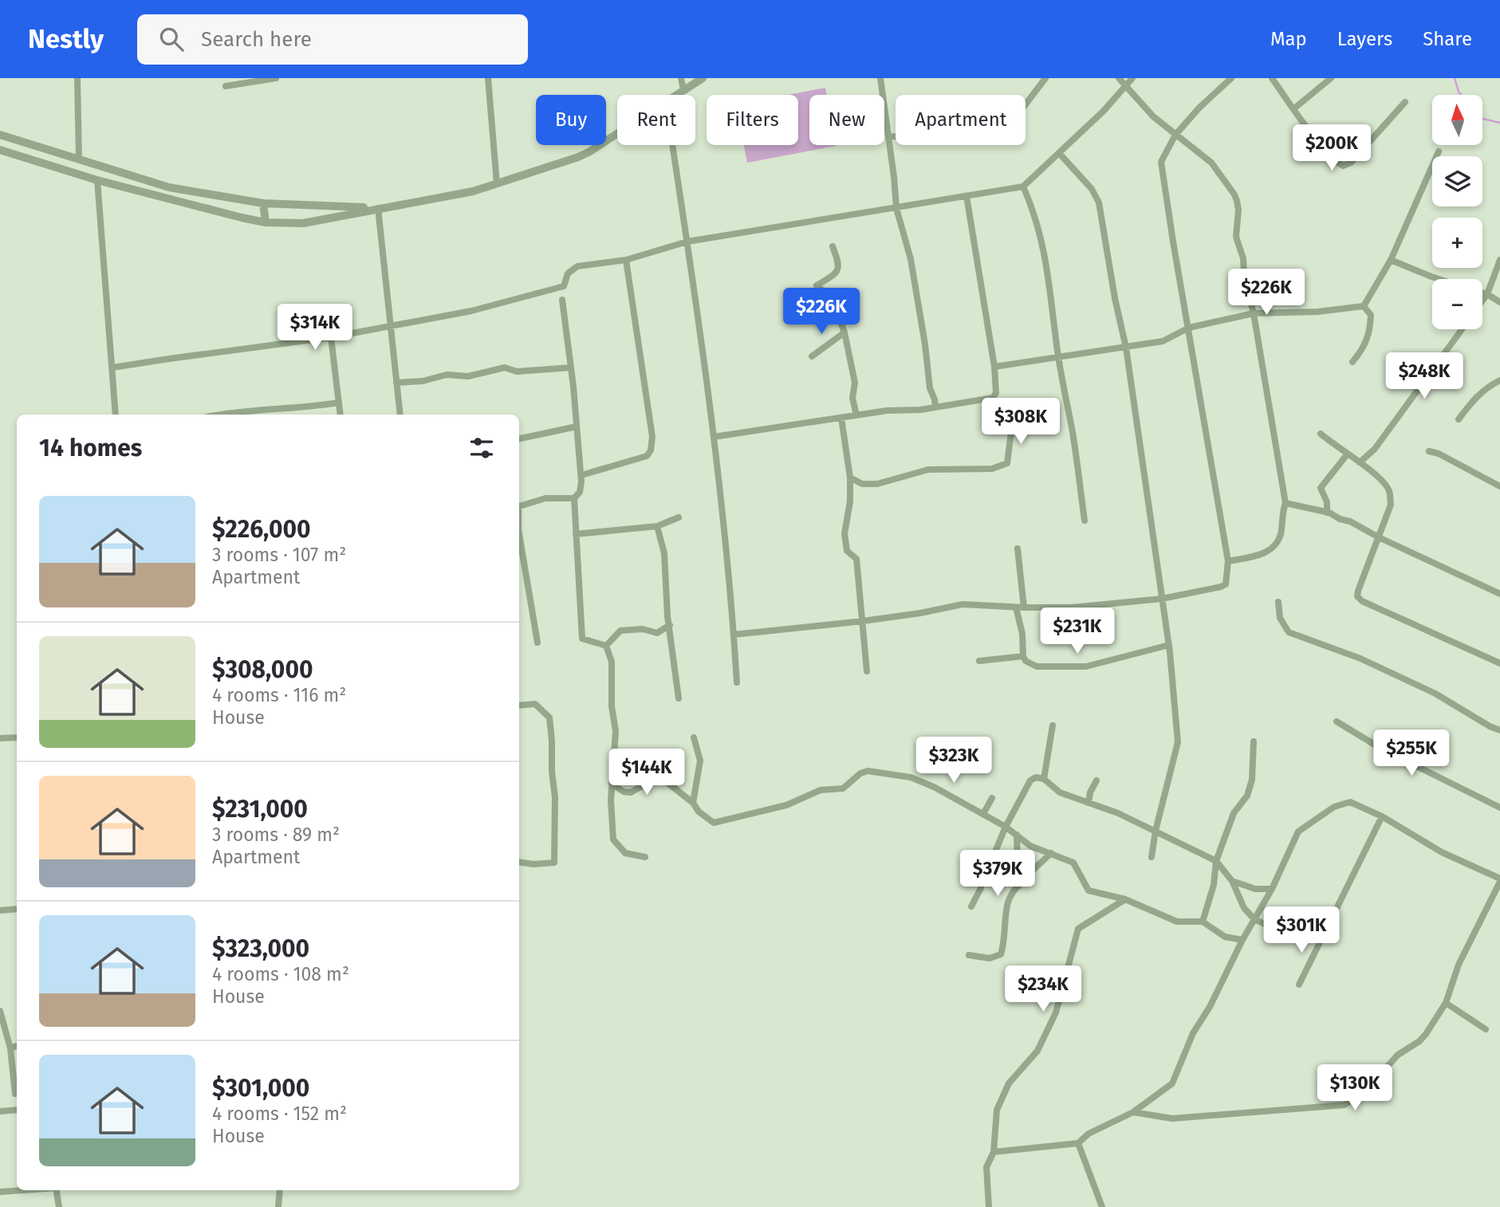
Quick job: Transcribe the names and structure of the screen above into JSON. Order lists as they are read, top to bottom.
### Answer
{
  "north": "top",
  "page": {
    "header": "Nestly",
    "search": "Search here",
    "nav": ["Map", "Layers", "Share"],
    "map_buttons": ["+", "−"],
    "chip": [
      "Buy",
      "Rent",
      "Filters",
      "New",
      "Apartment"
    ],
    "price": [
      "$200K",
      "$226K",
      "$226K",
      "$314K",
      "$248K",
      "$308K",
      "$231K",
      "$255K",
      "$323K",
      "$144K",
      "$379K",
      "$301K",
      "$234K",
      "$130K"
    ],
    "heading": "14 homes",
    "list": [
      {
        "name": "$226,000",
        "note": "3 rooms · 107 m² · Apartment"
      },
      {
        "name": "$308,000",
        "note": "4 rooms · 116 m² · House"
      },
      {
        "name": "$231,000",
        "note": "3 rooms · 89 m² · Apartment"
      },
      {
        "name": "$323,000",
        "note": "4 rooms · 108 m² · House"
      },
      {
        "name": "$301,000",
        "note": "4 rooms · 152 m² · House"
      }
    ]
  }
}
